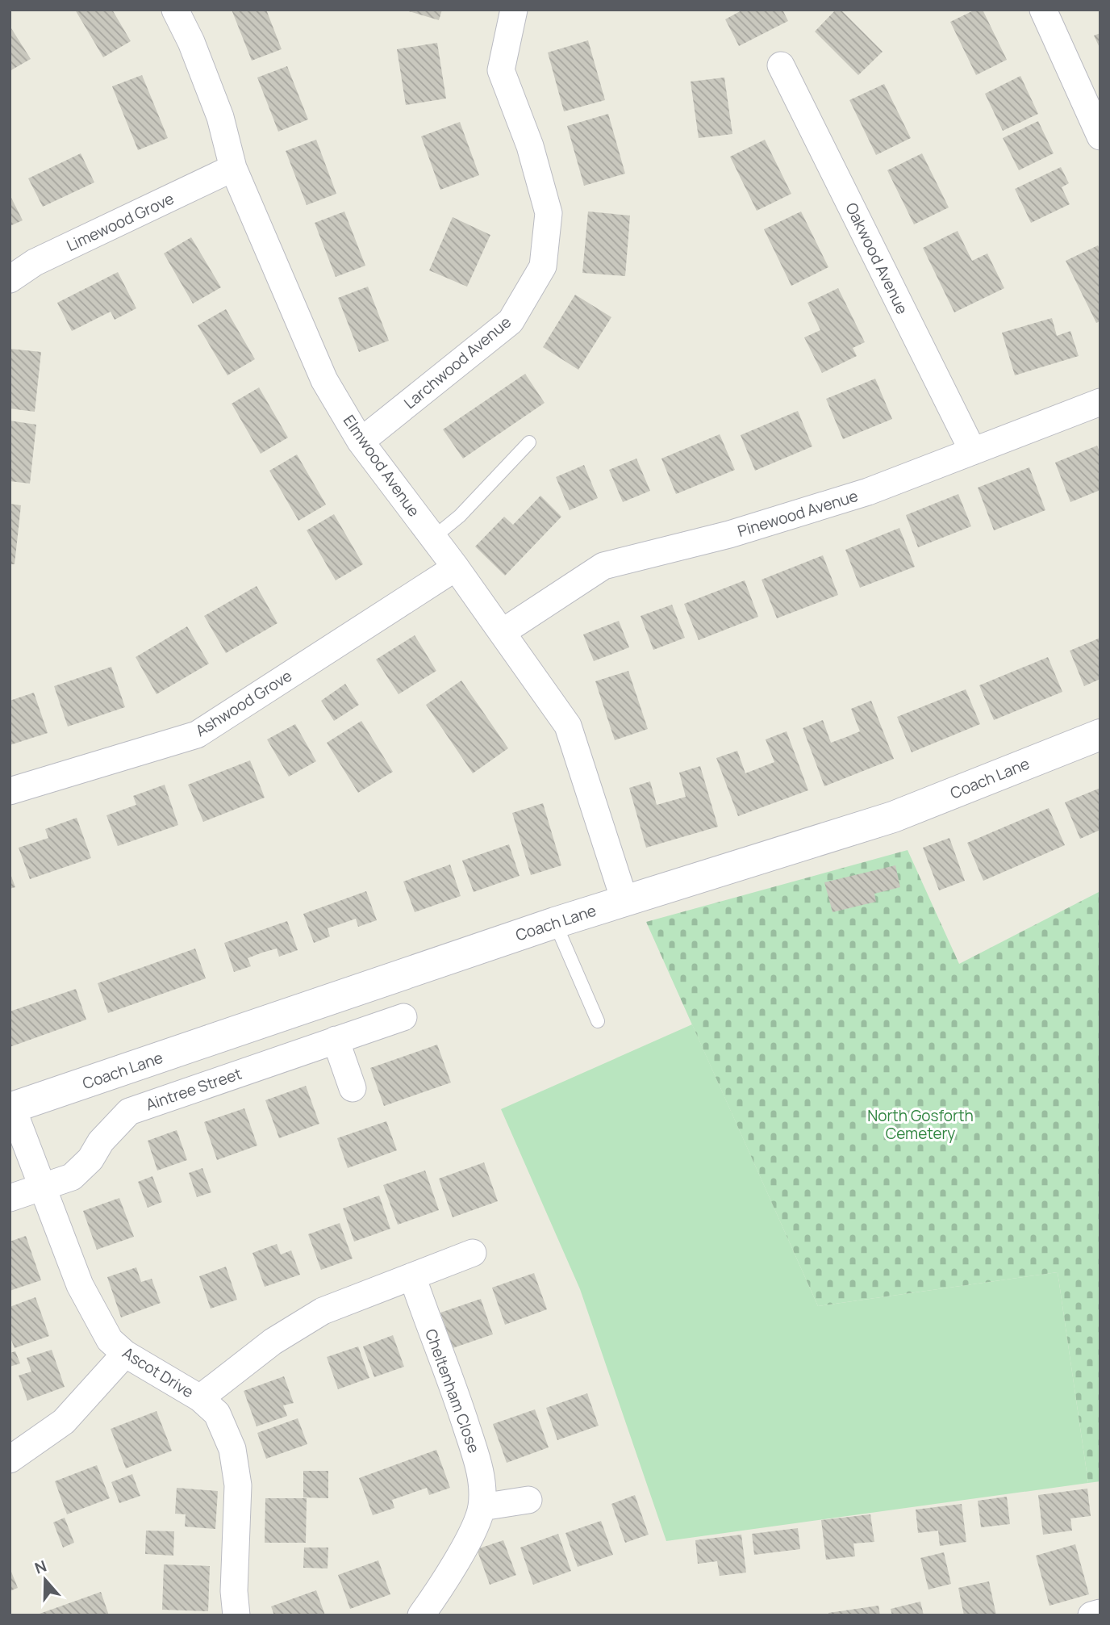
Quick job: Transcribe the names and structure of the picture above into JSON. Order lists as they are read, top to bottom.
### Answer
{
  "streets": {
    "street": [
      "Limewood Grove",
      "Oakwood Avenue",
      "Larchwood Avenue",
      "Elmwood Avenue",
      "Pinewood Avenue",
      "Ashwood Grove",
      "Coach Lane",
      "Aintree Street",
      "Ascot Drive",
      "Cheltenham Close"
    ]
  },
  "crossings": [
    ["Limewood Grove", "Elmwood Avenue"],
    ["Oakwood Avenue", "Pinewood Avenue"],
    ["Larchwood Avenue", "Elmwood Avenue"],
    ["Elmwood Avenue", "Pinewood Avenue"],
    ["Elmwood Avenue", "Ashwood Grove"],
    ["Elmwood Avenue", "Coach Lane"],
    ["Coach Lane", "Ascot Drive"],
    ["Aintree Street", "Ascot Drive"]
  ],
  "parks": ["North Gosforth Cemetery"],
  "north": "top"
}
